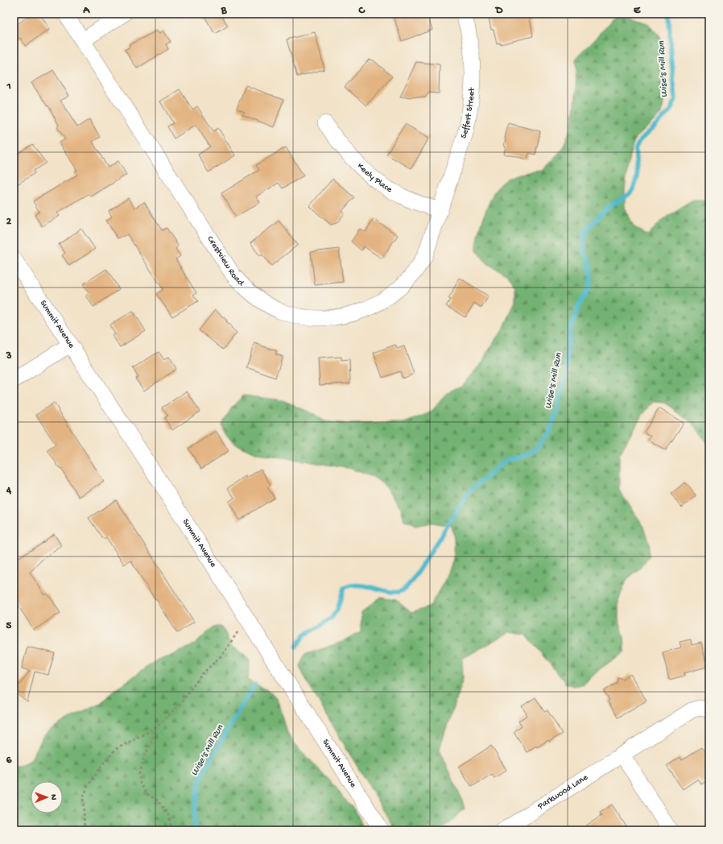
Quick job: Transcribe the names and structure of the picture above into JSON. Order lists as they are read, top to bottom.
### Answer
{
  "streets": {
    "street": [
      "Seffert Street",
      "Keely Place",
      "Crestview Road",
      "Summit Avenue",
      "Parkwood Lane"
    ]
  },
  "crossings": [
    ["Seffert Street", "Keely Place"],
    ["Seffert Street", "Crestview Road"],
    ["Keely Place", "Crestview Road"]
  ],
  "water": ["Wise's Mill Run"],
  "north": "right",
  "grid": {
    "columns": [
      "A",
      "B",
      "C",
      "D",
      "E"
    ],
    "rows": [
      "1",
      "2",
      "3",
      "4",
      "5",
      "6"
    ]
  }
}
